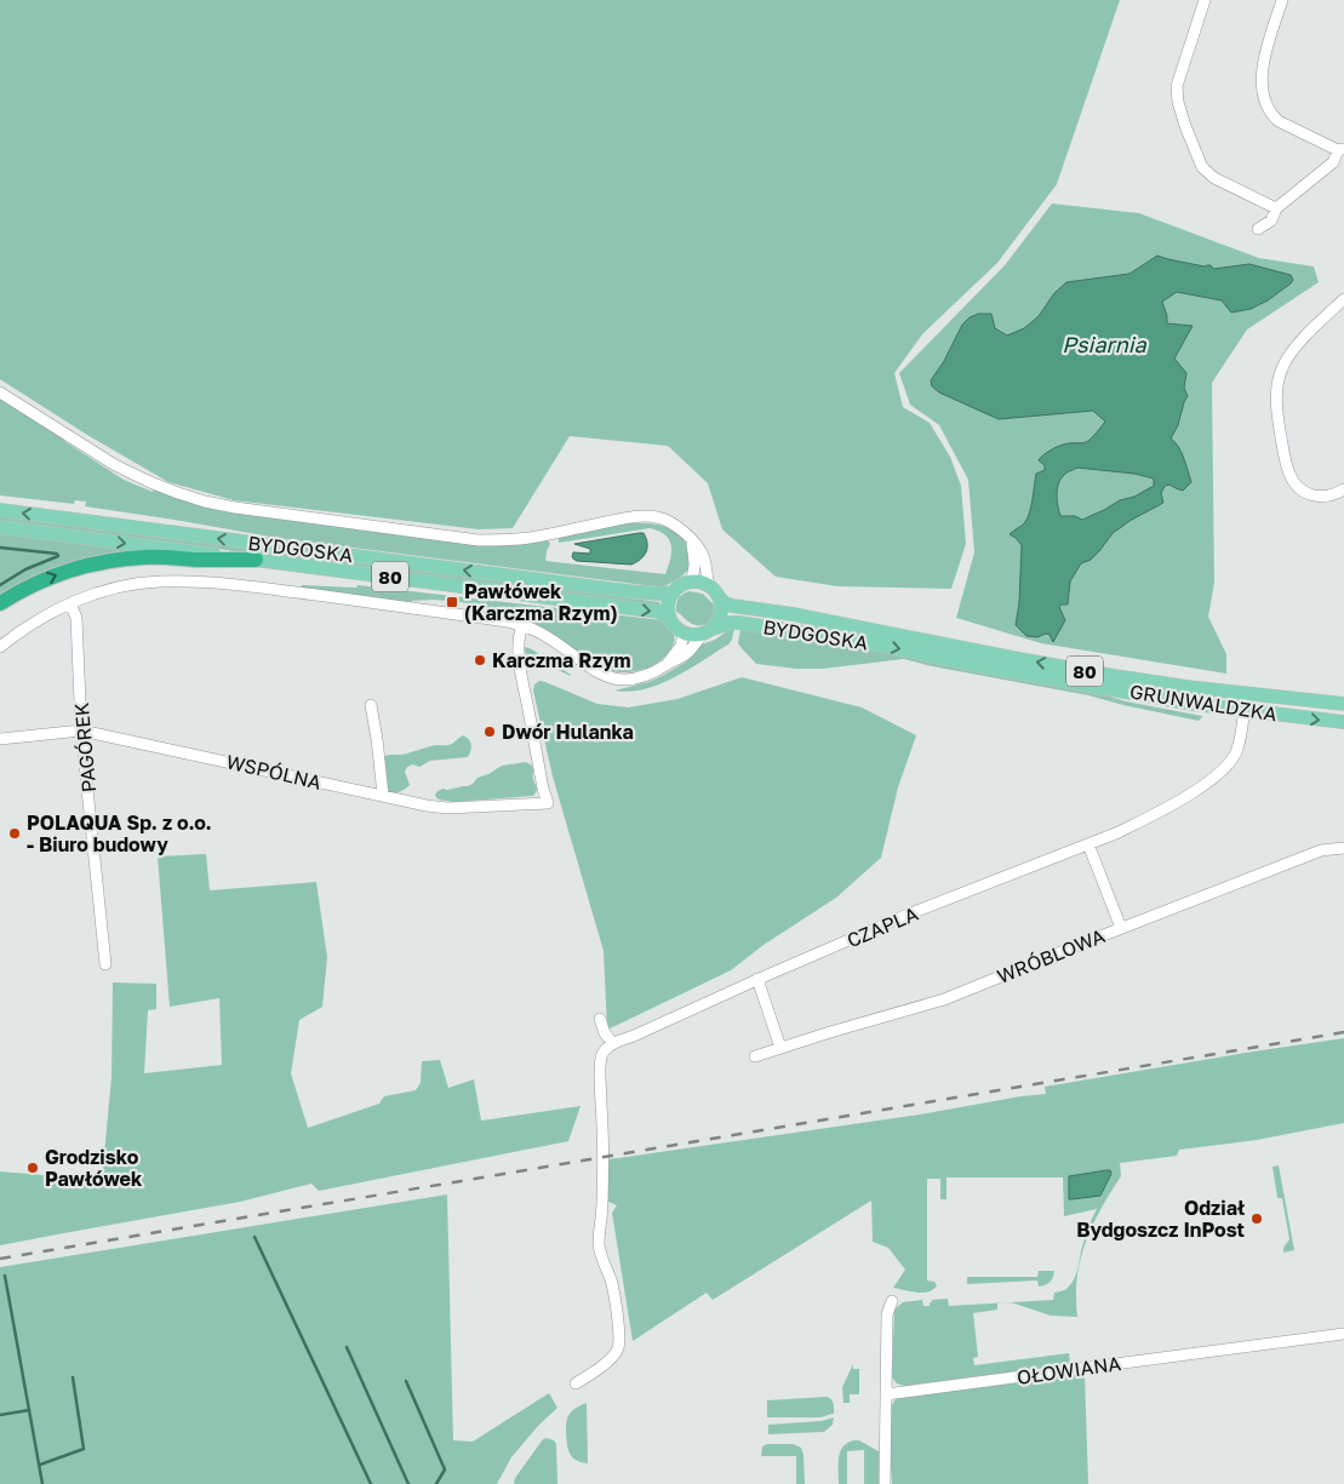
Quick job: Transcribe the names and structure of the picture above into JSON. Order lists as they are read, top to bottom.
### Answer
{
  "streets": {
    "main road": ["BYDGOSKA", "80", "GRUNWALDZKA"],
    "street": [
      "PAGÓREK",
      "WSPÓLNA",
      "CZAPLA",
      "WRÓBLOWA",
      "OŁOWIANA"
    ]
  },
  "crossings": [
    ["BYDGOSKA", "80"],
    ["BYDGOSKA", "GRUNWALDZKA"],
    ["GRUNWALDZKA", "CZAPLA"],
    ["PAGÓREK", "WSPÓLNA"]
  ],
  "water": ["Psiarnia"],
  "places": {
    "transit": ["Pawłówek (Karczma Rzym)"],
    "other": [
      "Karczma Rzym",
      "Dwór Hulanka",
      "POLAQUA Sp. z o.o. - Biuro budowy",
      "Grodzisko Pawłówek",
      "Odział Bydgoszcz InPost"
    ]
  }
}
